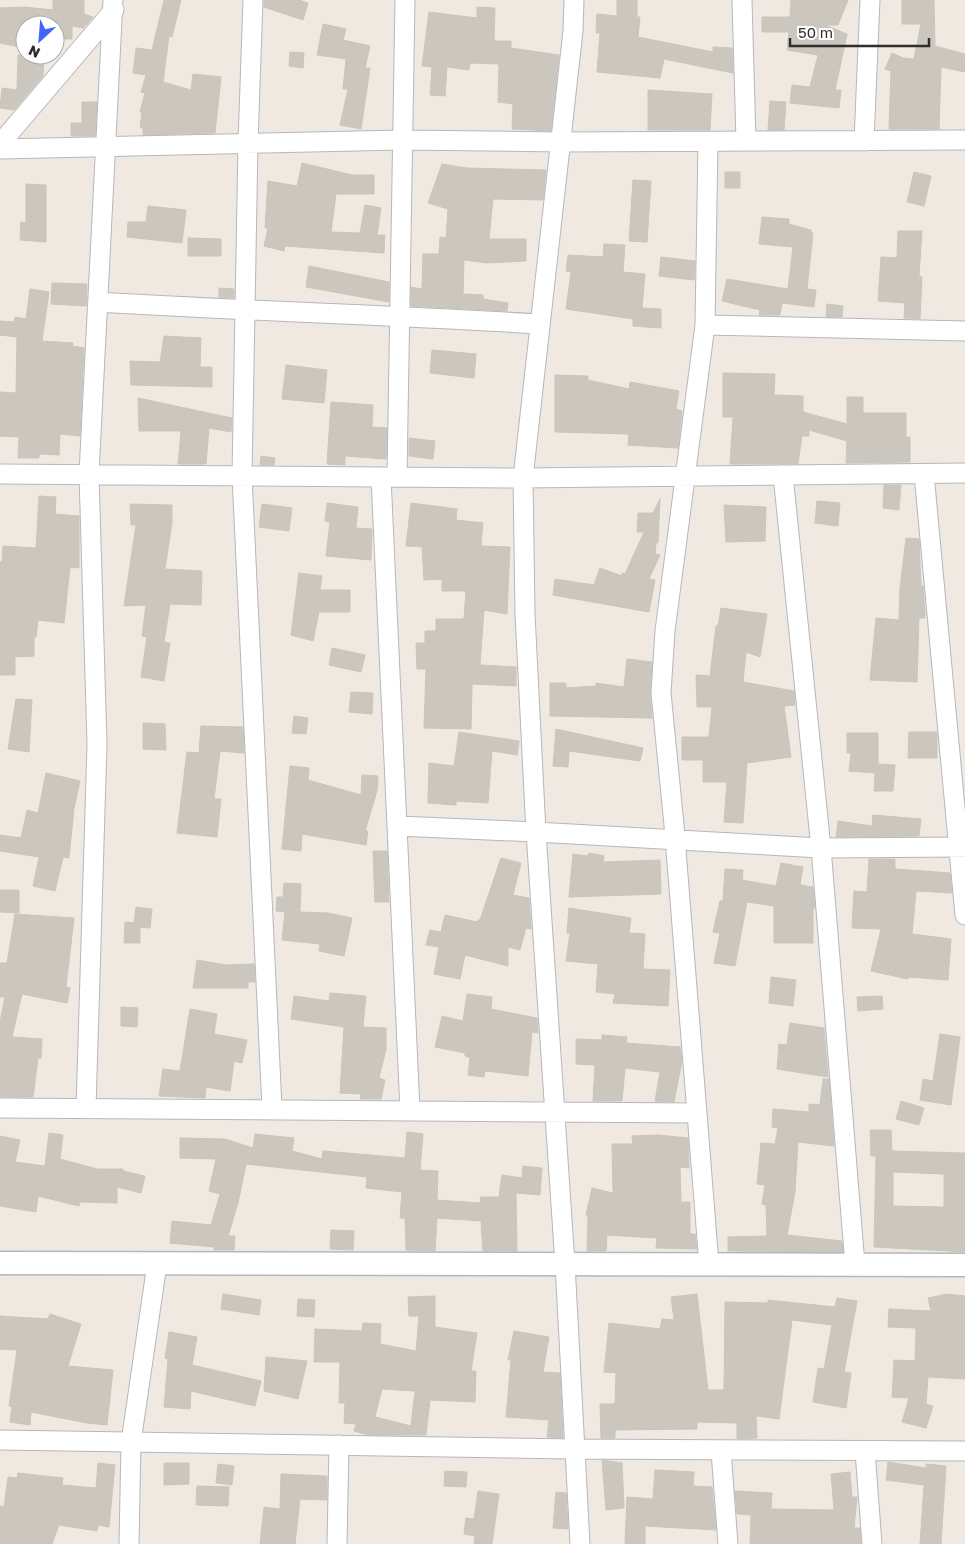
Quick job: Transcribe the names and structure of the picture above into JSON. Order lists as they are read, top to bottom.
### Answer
{
  "scale_bar": "50 m",
  "north": "bottom left"
}
